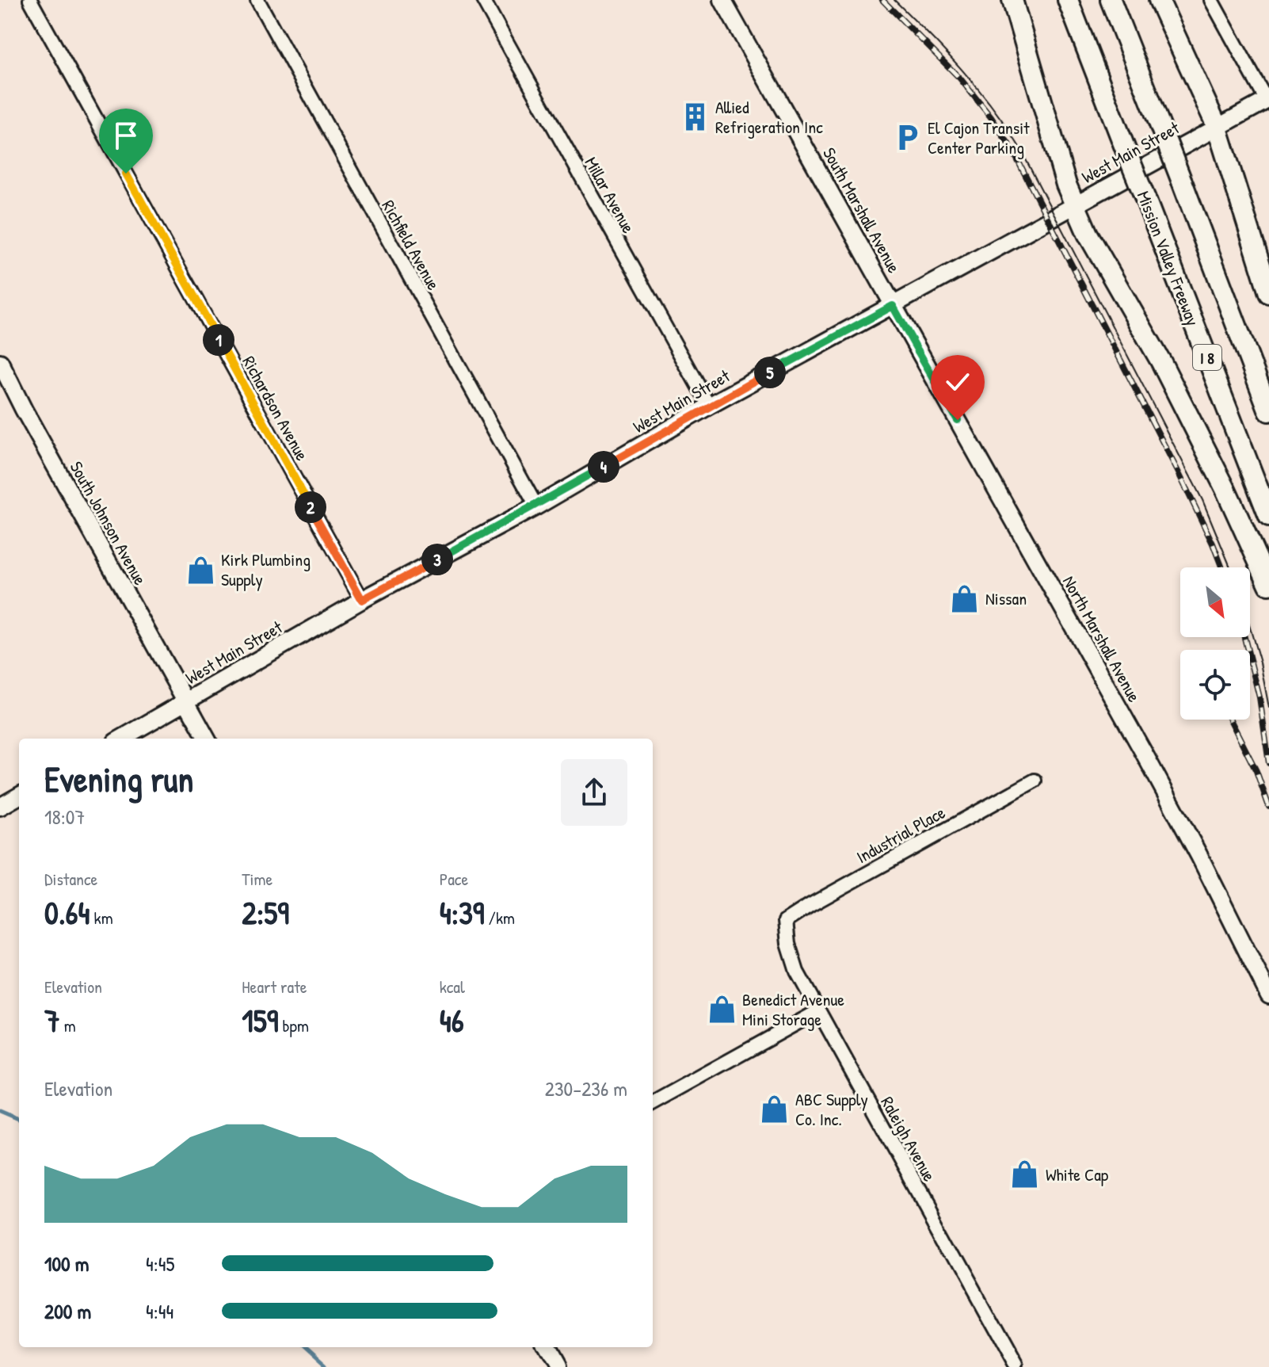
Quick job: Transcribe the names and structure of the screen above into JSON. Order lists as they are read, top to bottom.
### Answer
{
  "streets": {
    "highway": ["Mission Valley Freeway", "I 8"],
    "main road": [
      "West Main Street",
      "South Marshall Avenue",
      "South Johnson Avenue",
      "North Marshall Avenue"
    ],
    "street": [
      "Millar Avenue",
      "Richfield Avenue",
      "Richardson Avenue",
      "Industrial Place",
      "Raleigh Avenue"
    ]
  },
  "crossings": [
    ["West Main Street", "Millar Avenue"],
    ["West Main Street", "South Marshall Avenue"],
    ["West Main Street", "Richfield Avenue"],
    ["West Main Street", "Richardson Avenue"],
    ["West Main Street", "South Johnson Avenue"],
    ["West Main Street", "North Marshall Avenue"],
    ["South Marshall Avenue", "North Marshall Avenue"],
    ["Industrial Place", "Raleigh Avenue"]
  ],
  "places": {
    "building": ["Allied Refrigeration Inc"],
    "parking": ["El Cajon Transit Center Parking"],
    "shop": [
      "Kirk Plumbing Supply",
      "Nissan",
      "Benedict Avenue Mini Storage",
      "ABC Supply Co. Inc.",
      "White Cap"
    ]
  },
  "north": "bottom right",
  "page": {
    "pins": [
      "1",
      "5",
      "4",
      "2",
      "3"
    ],
    "heading": ["Evening run", "18:07"],
    "stats": [
      ["Distance", "0.64 km"],
      ["Time", "2:59"],
      ["Pace", "4:39 /km"],
      ["Elevation", "7 m"],
      ["Heart rate", "159 bpm"],
      ["kcal", "46"]
    ],
    "chart": ["Elevation", "230–236 m"],
    "list": [
      {
        "name": "100 m",
        "note": "4:45"
      },
      {
        "name": "200 m",
        "note": "4:44"
      }
    ]
  }
}
